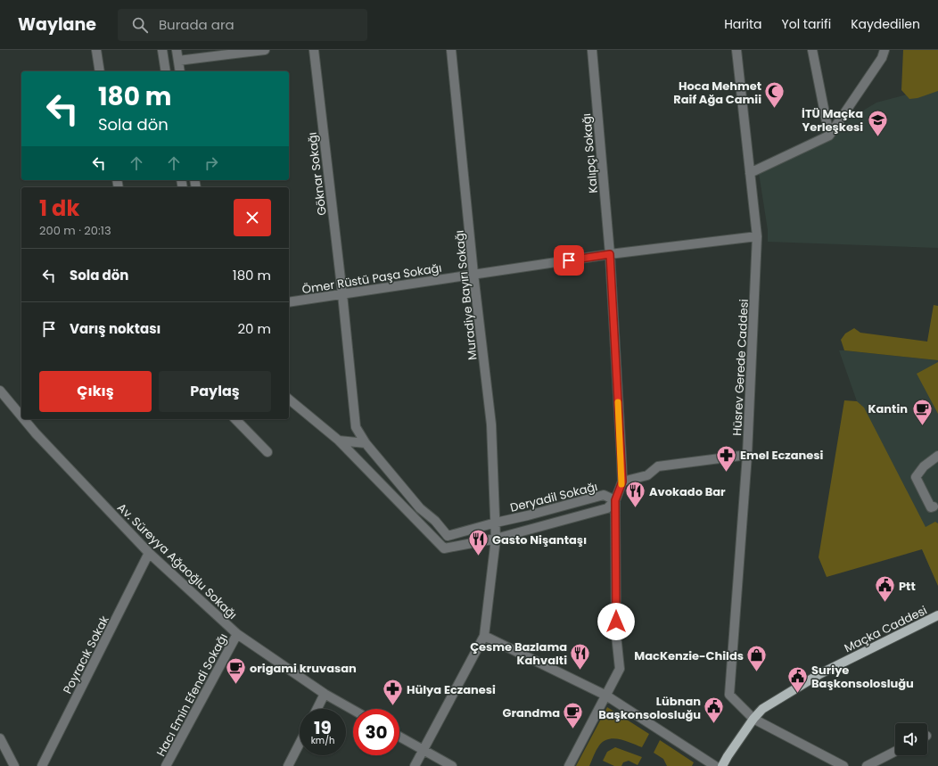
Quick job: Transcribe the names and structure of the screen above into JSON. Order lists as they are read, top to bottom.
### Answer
{
  "streets": {
    "main road": ["Maçka Caddesi"],
    "street": [
      "Kalıpçı Sokağı",
      "Göknar Sokağı",
      "Ömer Rüstü Paşa Sokağı",
      "Muradiye Bayırı Sokağı",
      "Hüsrev Gerede Caddesi",
      "Deryadil Sokağı",
      "Av. Süreyya Ağaoğlu Sokağı",
      "Poyracık Sokak",
      "Hacı Emin Efendi Sokağı"
    ]
  },
  "crossings": [
    ["Kalıpçı Sokağı", "Ömer Rüstü Paşa Sokağı"],
    ["Göknar Sokağı", "Ömer Rüstü Paşa Sokağı"],
    ["Göknar Sokağı", "Deryadil Sokağı"],
    ["Ömer Rüstü Paşa Sokağı", "Muradiye Bayırı Sokağı"],
    ["Ömer Rüstü Paşa Sokağı", "Hüsrev Gerede Caddesi"],
    ["Muradiye Bayırı Sokağı", "Deryadil Sokağı"],
    ["Hüsrev Gerede Caddesi", "Maçka Caddesi"],
    ["Av. Süreyya Ağaoğlu Sokağı", "Poyracık Sokak"],
    ["Av. Süreyya Ağaoğlu Sokağı", "Hacı Emin Efendi Sokağı"]
  ],
  "places": {
    "mosque": ["Hoca Mehmet Raif Ağa Camii"],
    "school or university": ["İTÜ Maçka Yerleşkesi"],
    "cafe": ["Kantin", "origami kruvasan", "Grandma"],
    "pharmacy": ["Emel Eczanesi", "Hülya Eczanesi"],
    "restaurant": ["Avokado Bar", "Gasto Nişantaşı", "Çesme Bazlama Kahvalti"],
    "public building": ["Ptt", "Suriye Başkonsolosluğu", "Lübnan Başkonsolosluğu"],
    "shop": ["MacKenzie-Childs"]
  },
  "page": {
    "header": "Waylane",
    "search": "Burada ara",
    "nav": ["Harita", "Yol tarifi", "Kaydedilen"],
    "turn": ["180 m", "Sola dön"],
    "heading": ["1 dk", "200 m · 20:13"],
    "list": [
      {
        "name": "Sola dön",
        "value": "180 m"
      },
      {
        "name": "Varış noktası",
        "value": "20 m"
      }
    ],
    "buttons": ["Çıkış", "Paylaş"],
    "speed": "19 km/h",
    "limit": "30"
  }
}
